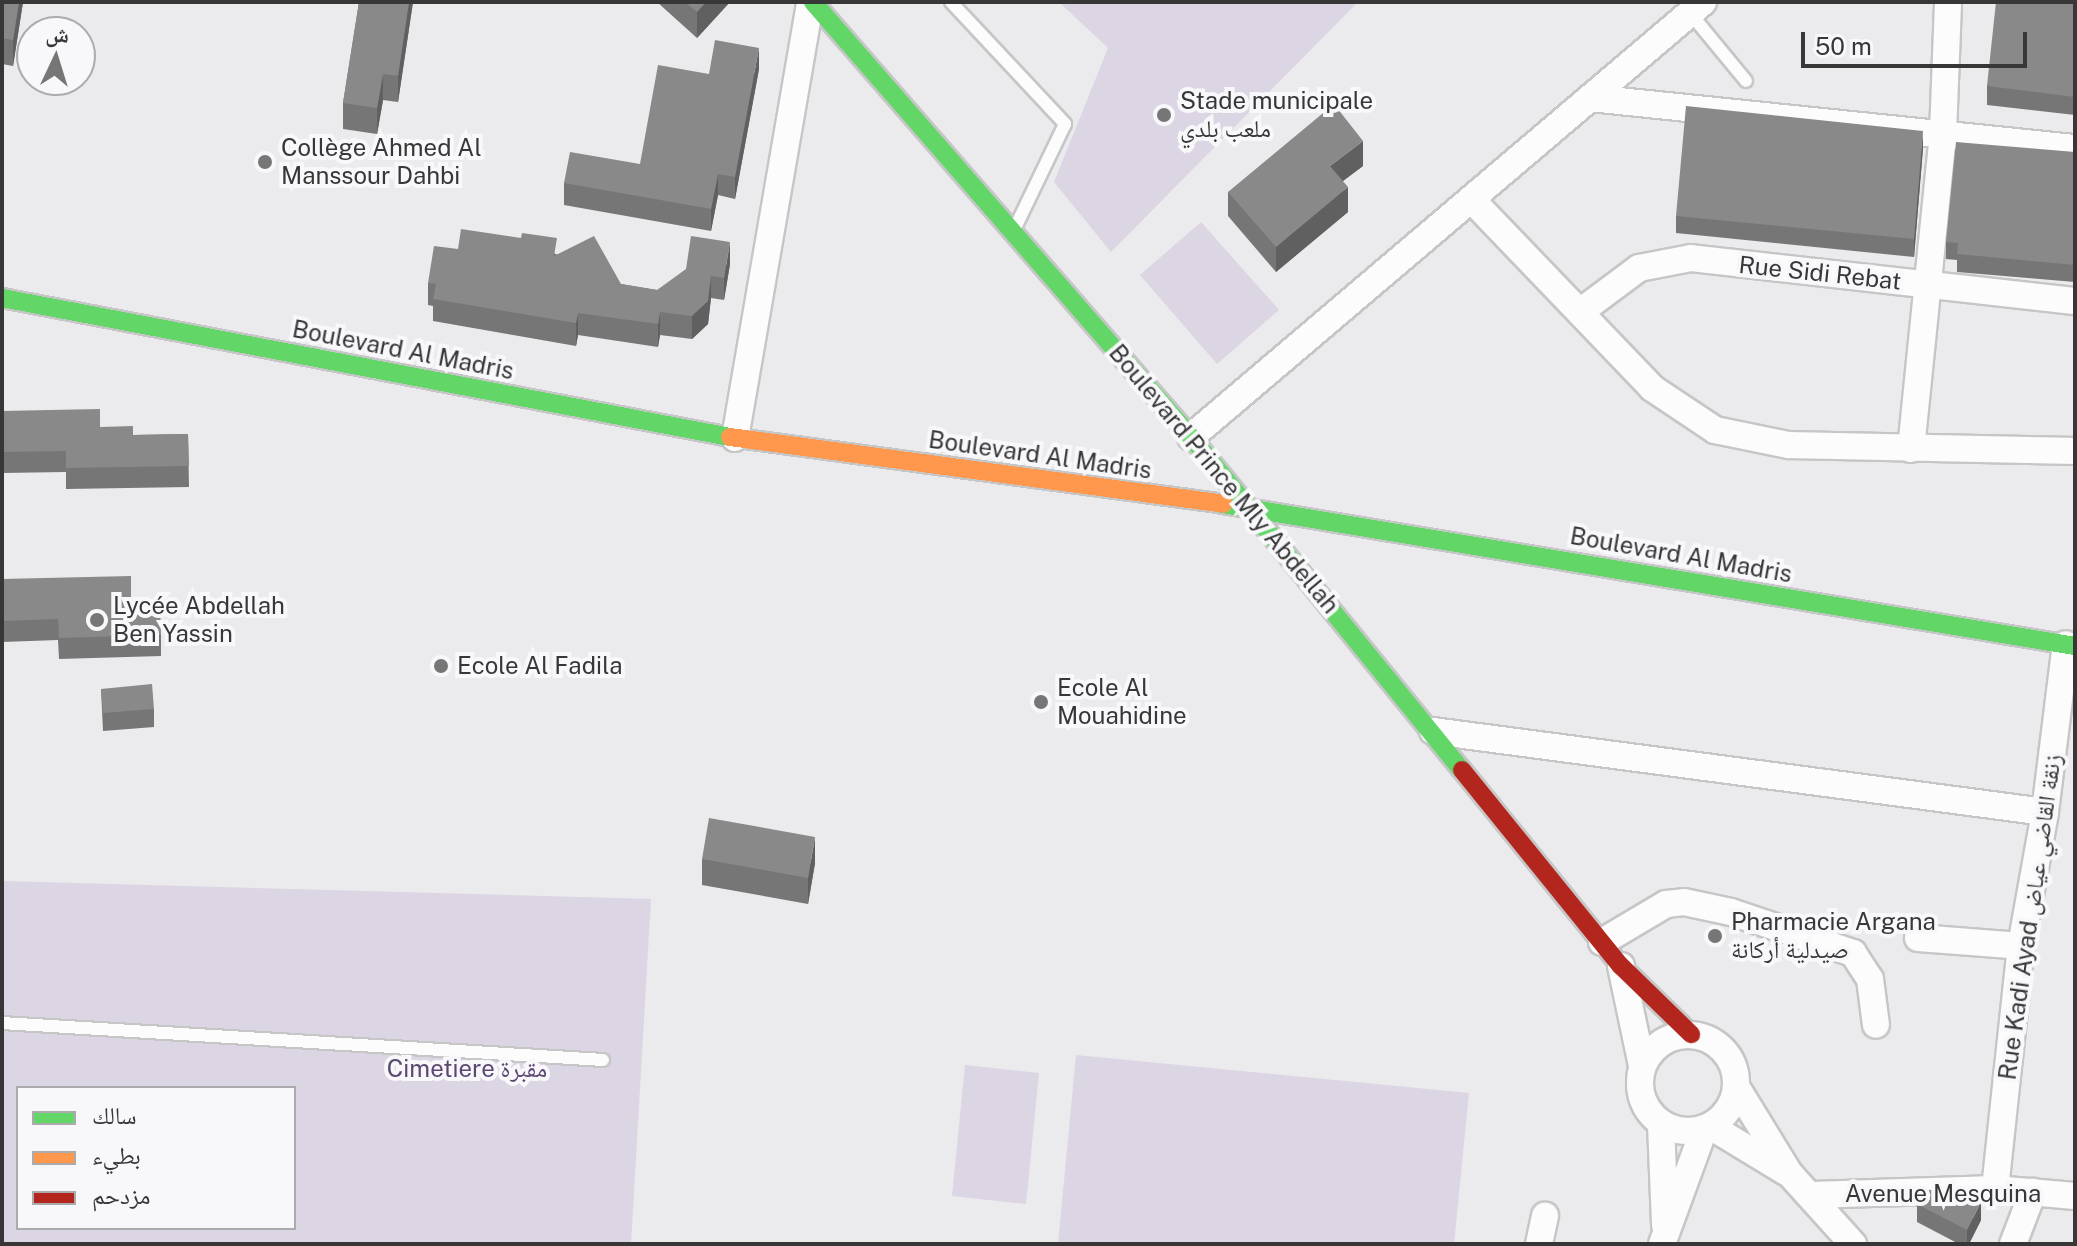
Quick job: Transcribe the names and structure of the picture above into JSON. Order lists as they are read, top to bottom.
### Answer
{
  "streets": {
    "street": [
      "Rue Sidi Rebat",
      "Boulevard Al Madris",
      "Boulevard Prince Mly Abdellah",
      "Rue Kadi Ayad زنقة القاضي عياض",
      "Avenue Mesquina"
    ]
  },
  "crossings": [
    ["Boulevard Al Madris", "Boulevard Prince Mly Abdellah"],
    ["Boulevard Al Madris", "Rue Kadi Ayad زنقة القاضي عياض"],
    ["Rue Kadi Ayad زنقة القاضي عياض", "Avenue Mesquina"]
  ],
  "parks": ["Cimetiere مقبرة"],
  "places": [
    "Stade municipale ملعب بلدي",
    "Collège Ahmed Al Manssour Dahbi",
    "Lycée Abdellah Ben Yassin",
    "Ecole Al Fadila",
    "Ecole Al Mouahidine",
    "Pharmacie Argana صيدلية أركانة"
  ],
  "legend": ["سالك", "بطيء", "مزدحم"],
  "scale_bar": "50 m",
  "north": "top"
}
